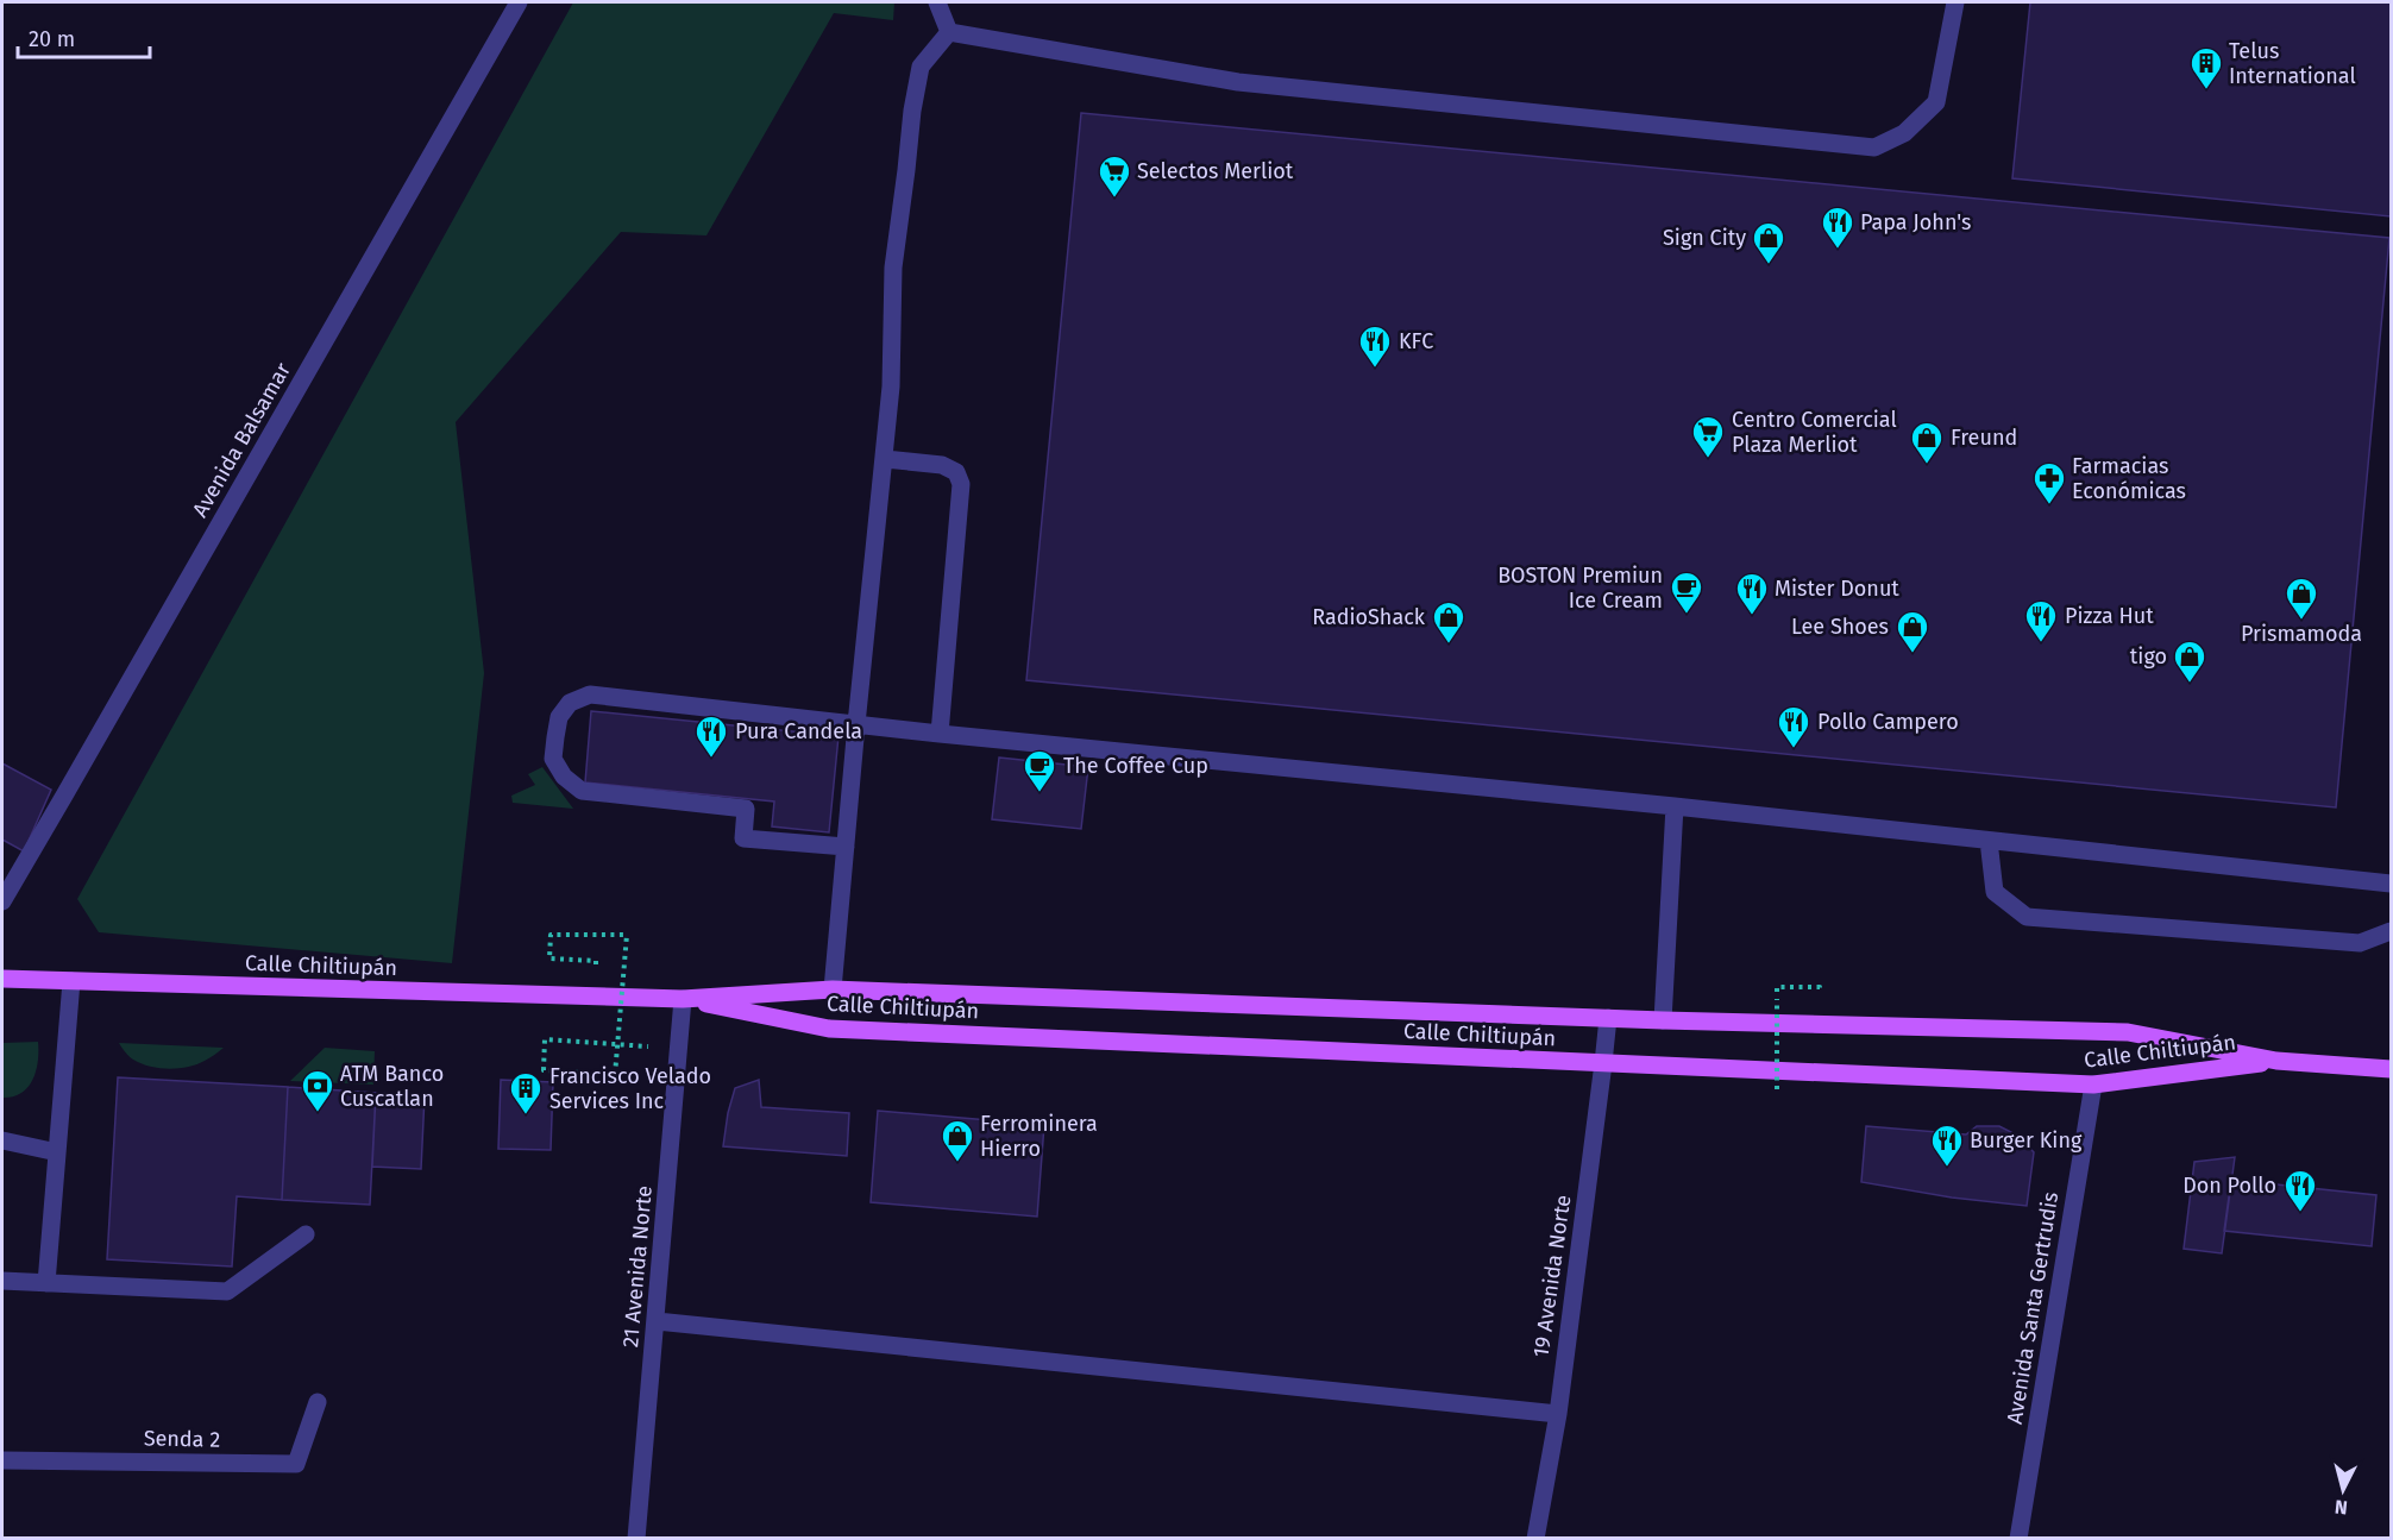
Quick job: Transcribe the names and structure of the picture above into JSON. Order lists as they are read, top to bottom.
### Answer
{
  "streets": {
    "main road": ["Calle Chiltiupán"],
    "street": [
      "Avenida Balsamar",
      "21 Avenida Norte",
      "19 Avenida Norte",
      "Avenida Santa Gertrudis",
      "Senda 2"
    ]
  },
  "crossings": [
    ["Calle Chiltiupán", "21 Avenida Norte"],
    ["Calle Chiltiupán", "19 Avenida Norte"],
    ["Calle Chiltiupán", "Avenida Santa Gertrudis"]
  ],
  "places": {
    "building": ["Telus International", "Francisco Velado Services Inc"],
    "supermarket": ["Selectos Merliot", "Centro Comercial Plaza Merliot"],
    "restaurant": [
      "Papa John's",
      "KFC",
      "Mister Donut",
      "Pizza Hut",
      "Pollo Campero",
      "Pura Candela",
      "Burger King",
      "Don Pollo"
    ],
    "shop": [
      "Sign City",
      "Freund",
      "Prismamoda",
      "RadioShack",
      "Lee Shoes",
      "tigo",
      "Ferrominera Hierro"
    ],
    "pharmacy": ["Farmacias Económicas"],
    "cafe": ["BOSTON Premiun Ice Cream", "The Coffee Cup"],
    "bank": ["ATM Banco Cuscatlan"]
  },
  "scale_bar": "20 m",
  "north": "bottom"
}
